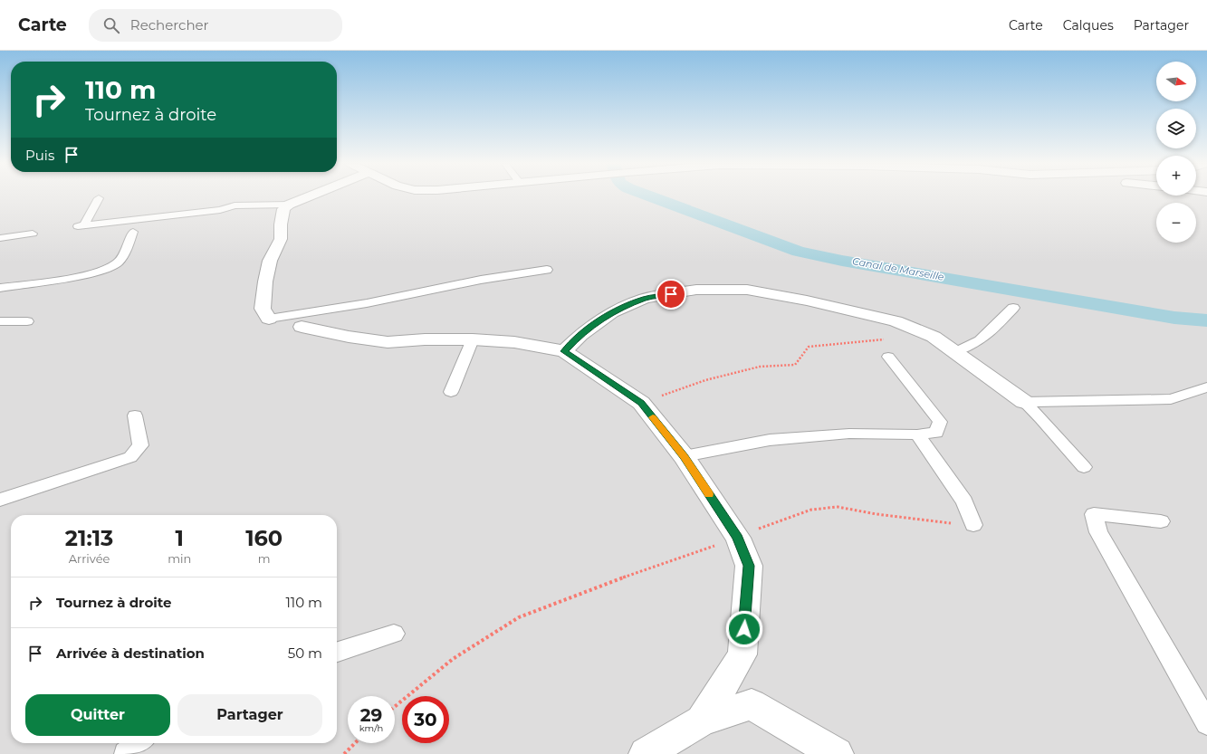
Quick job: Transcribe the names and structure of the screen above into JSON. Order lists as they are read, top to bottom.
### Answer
{
  "water": ["Canal de Marseille"],
  "north": "right",
  "page": {
    "header": "Carte",
    "search": "Rechercher",
    "nav": ["Carte", "Calques", "Partager"],
    "map_buttons": ["+", "−"],
    "turn": ["110 m", "Tournez à droite"],
    "then": "Puis",
    "eta": [
      "21:13",
      "Arrivée",
      "1",
      "min",
      "160",
      "m"
    ],
    "list": [
      {
        "name": "Tournez à droite",
        "value": "110 m"
      },
      {
        "name": "Arrivée à destination",
        "value": "50 m"
      }
    ],
    "buttons": ["Quitter", "Partager"],
    "speed": "29 km/h",
    "limit": "30"
  }
}
